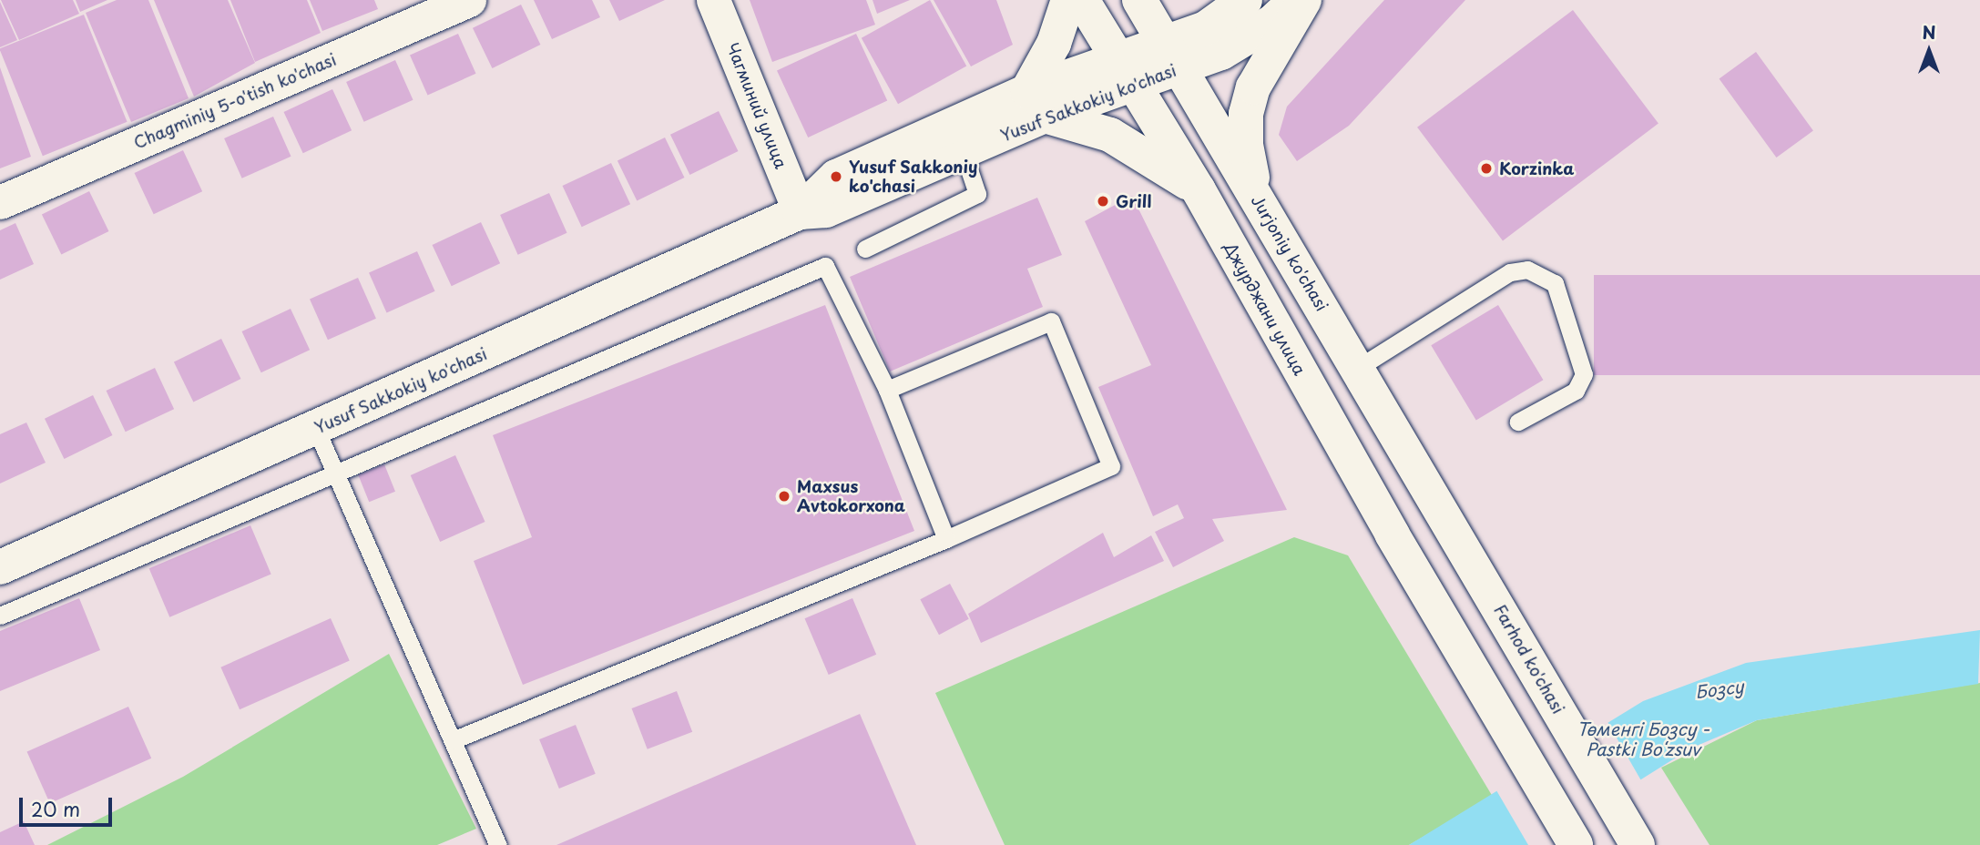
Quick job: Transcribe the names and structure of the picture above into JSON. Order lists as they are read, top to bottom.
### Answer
{
  "streets": {
    "main road": [
      "Yusuf Sakkokiy ko'chasi",
      "Jurjoniy ko'chasi",
      "Джурджани улица",
      "Farhod ko'chasi"
    ],
    "street": ["Chagminiy 5-o'tish ko'chasi", "Чагминий улица"]
  },
  "crossings": [
    ["Yusuf Sakkokiy ko'chasi", "Чагминий улица"],
    ["Yusuf Sakkokiy ko'chasi", "Jurjoniy ko'chasi"],
    ["Yusuf Sakkokiy ko'chasi", "Джурджани улица"],
    ["Jurjoniy ko'chasi", "Farhod ko'chasi"]
  ],
  "water": ["Бозсу", "Төменгі Бозсу - Pastki Boʻzsuv"],
  "places": [
    "Korzinka",
    "Yusuf Sakkoniy ko'chasi",
    "Grill",
    "Maxsus Avtokorxona"
  ],
  "scale_bar": "20 m",
  "north": "top"
}
